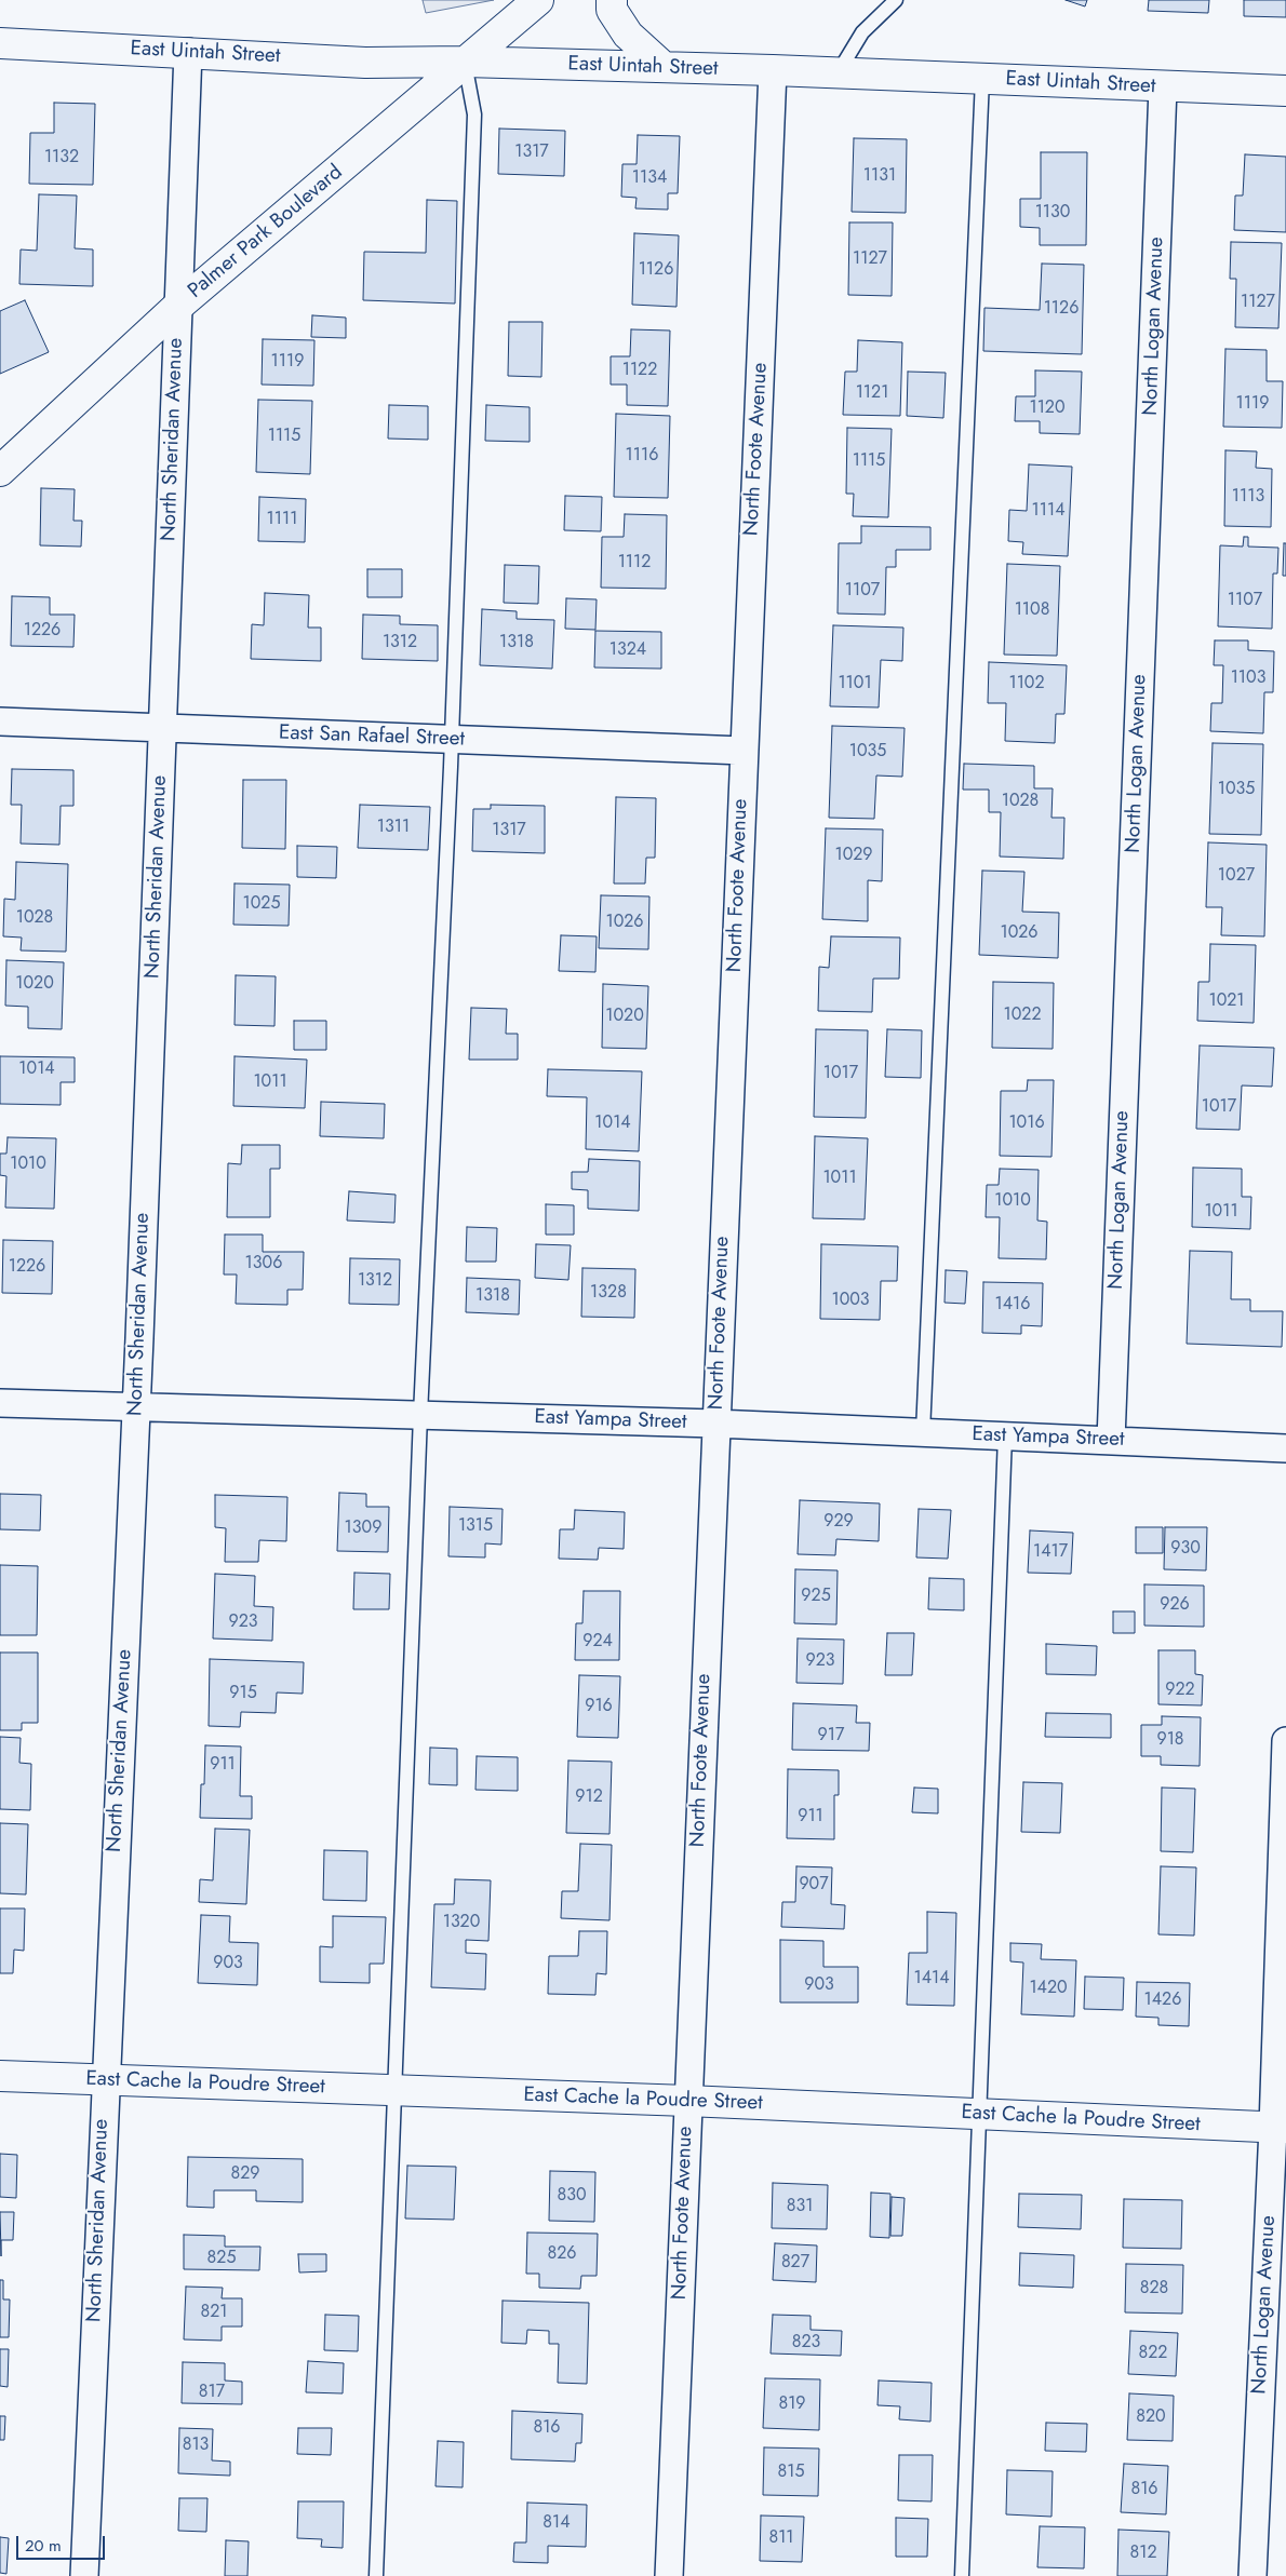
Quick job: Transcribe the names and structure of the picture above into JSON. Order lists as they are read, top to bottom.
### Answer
{
  "streets": {
    "main road": ["East Uintah Street", "Palmer Park Boulevard", "East Cache la Poudre Street"],
    "street": [
      "North Logan Avenue",
      "North Sheridan Avenue",
      "North Foote Avenue",
      "East San Rafael Street",
      "East Yampa Street"
    ]
  },
  "crossings": [
    ["East Uintah Street", "Palmer Park Boulevard"],
    ["East Uintah Street", "North Logan Avenue"],
    ["East Uintah Street", "North Sheridan Avenue"],
    ["East Uintah Street", "North Foote Avenue"],
    ["Palmer Park Boulevard", "North Sheridan Avenue"],
    ["North Logan Avenue", "East Yampa Street"],
    ["North Logan Avenue", "East Cache la Poudre Street"],
    ["North Sheridan Avenue", "East San Rafael Street"],
    ["North Sheridan Avenue", "East Yampa Street"],
    ["North Sheridan Avenue", "East Cache la Poudre Street"],
    ["North Foote Avenue", "East San Rafael Street"],
    ["North Foote Avenue", "East Yampa Street"],
    ["North Foote Avenue", "East Cache la Poudre Street"]
  ],
  "house_numbers": [
    "1317",
    "1132",
    "1131",
    "1134",
    "1130",
    "1127",
    "1126",
    "1127",
    "1126",
    "1119",
    "1122",
    "1121",
    "1119",
    "1120",
    "1115",
    "1116",
    "1115",
    "1113",
    "1114",
    "1111",
    "1112",
    "1107",
    "1107",
    "1108",
    "1226",
    "1312",
    "1318",
    "1324",
    "1103",
    "1101",
    "1102",
    "1035",
    "1035",
    "1028",
    "1311",
    "1317",
    "1029",
    "1027",
    "1025",
    "1028",
    "1026",
    "1026",
    "1020",
    "1021",
    "1022",
    "1020",
    "1014",
    "1017",
    "1011",
    "1017",
    "1014",
    "1016",
    "1010",
    "1011",
    "1010",
    "1011",
    "1306",
    "1226",
    "1312",
    "1328",
    "1318",
    "1003",
    "1416",
    "929",
    "1315",
    "1309",
    "930",
    "1417",
    "925",
    "926",
    "923",
    "924",
    "923",
    "922",
    "915",
    "916",
    "917",
    "918",
    "911",
    "912",
    "911",
    "907",
    "1320",
    "903",
    "1414",
    "903",
    "1420",
    "1426",
    "829",
    "830",
    "831",
    "826",
    "825",
    "827",
    "828",
    "821",
    "823",
    "822",
    "817",
    "819",
    "820",
    "816",
    "813",
    "815",
    "816",
    "814",
    "811",
    "812"
  ],
  "scale_bar": "20 m"
}
